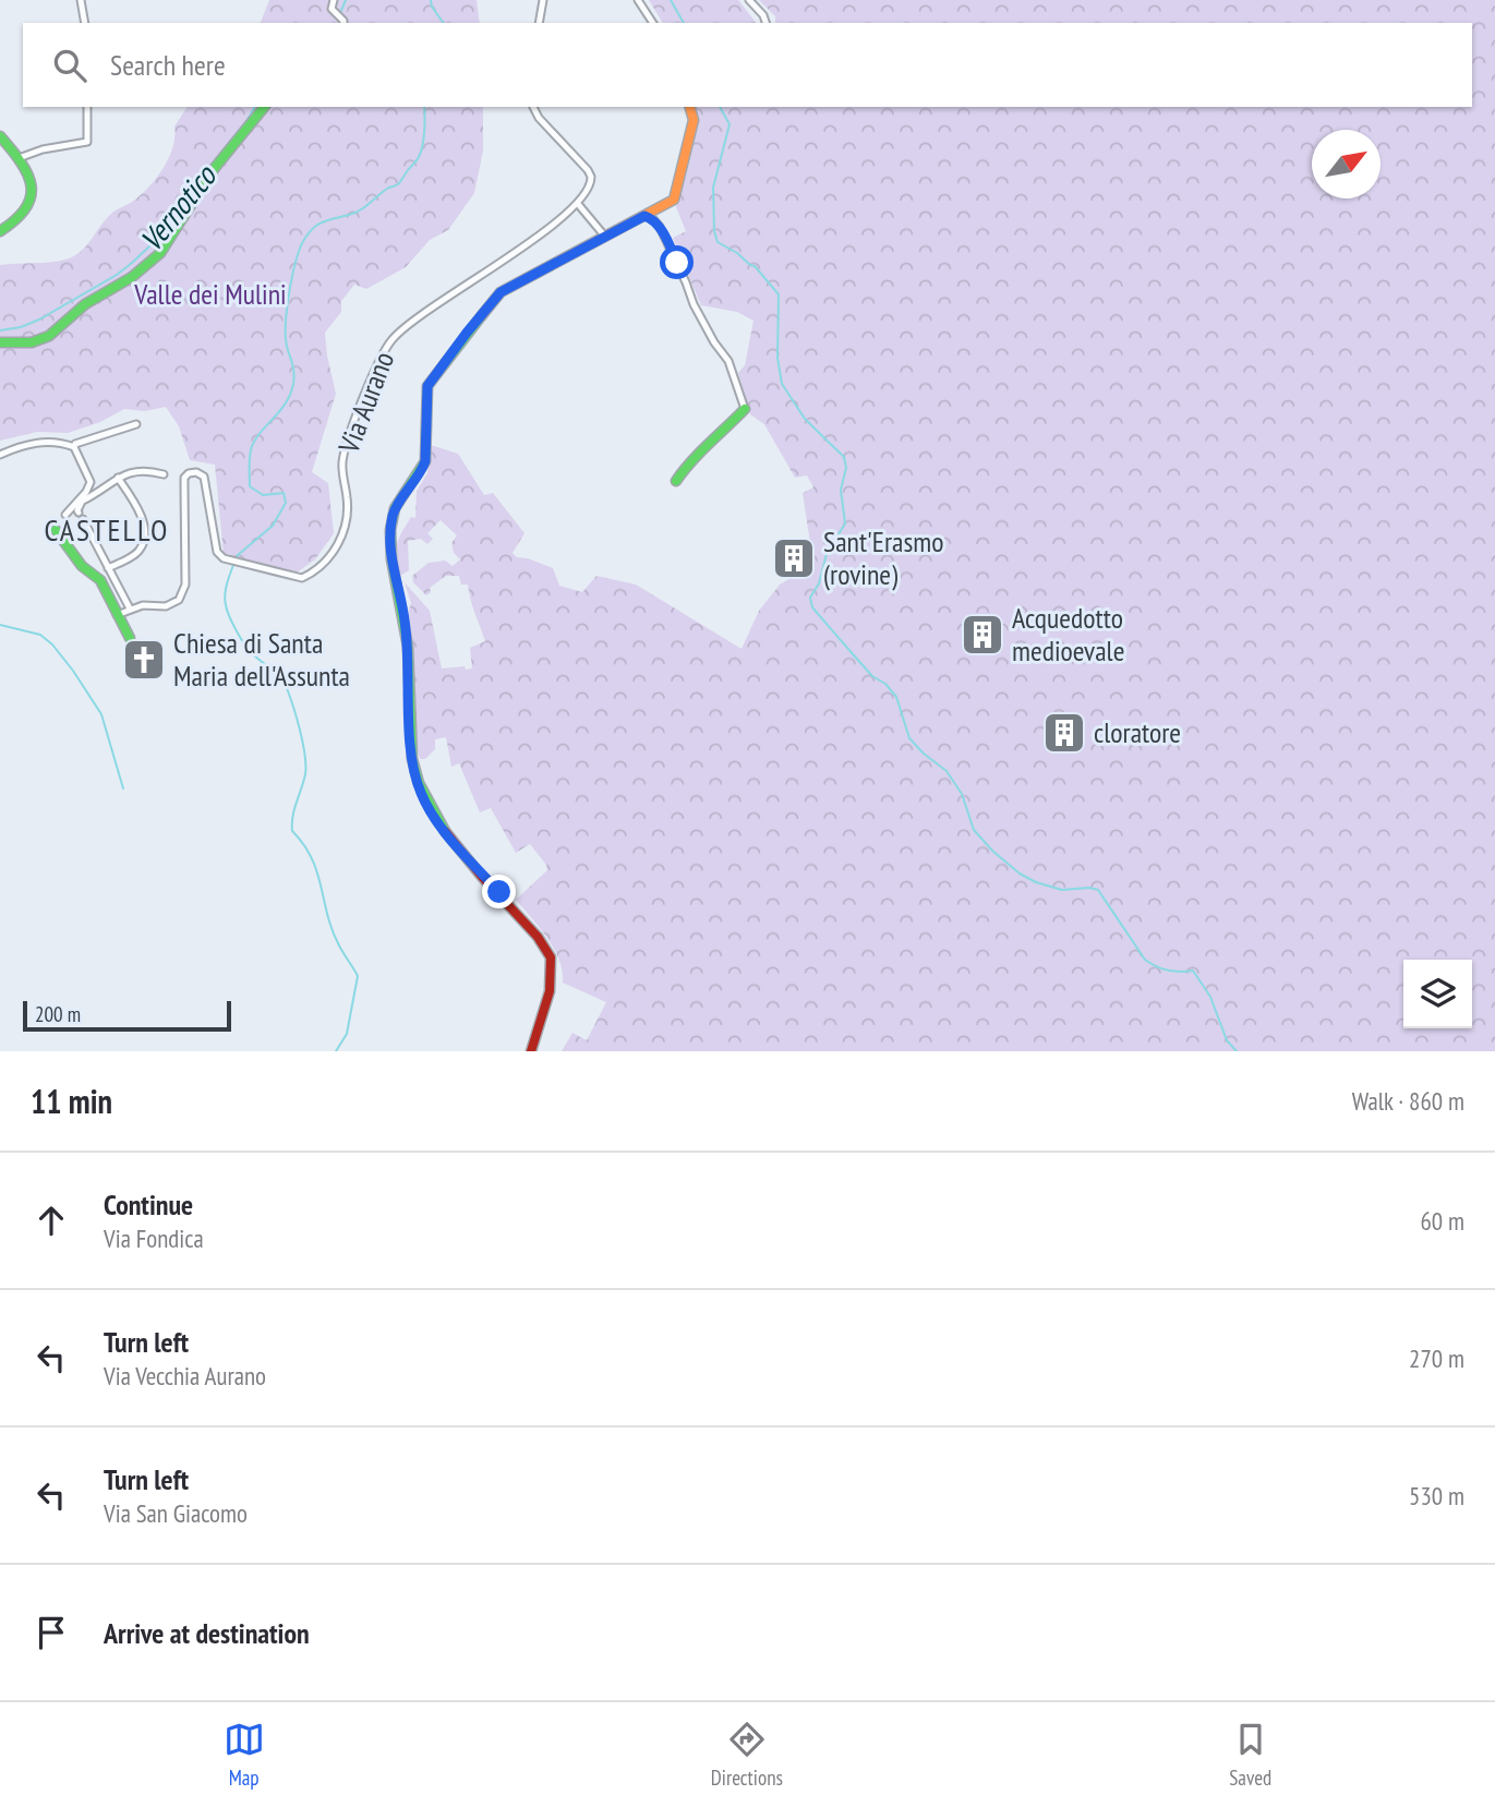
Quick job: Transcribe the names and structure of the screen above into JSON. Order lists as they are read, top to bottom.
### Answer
{
  "streets": {
    "street": ["Via Aurano"]
  },
  "districts": ["CASTELLO"],
  "water": ["Vernotico"],
  "parks": ["Valle dei Mulini"],
  "places": {
    "building": ["Sant'Erasmo (rovine)", "Acquedotto medioevale", "cloratore"],
    "church": ["Chiesa di Santa Maria dell'Assunta"]
  },
  "scale_bar": "200 m",
  "north": "top right",
  "page": {
    "search": "Search here",
    "scale": "200 m",
    "heading": ["11 min", "Walk · 860 m"],
    "list": [
      ["Continue", "Via Fondica", "60 m"],
      ["Turn left", "Via Vecchia Aurano", "270 m"],
      ["Turn left", "Via San Giacomo", "530 m"],
      "Arrive at destination"
    ],
    "nav": ["Map", "Directions", "Saved"]
  }
}
